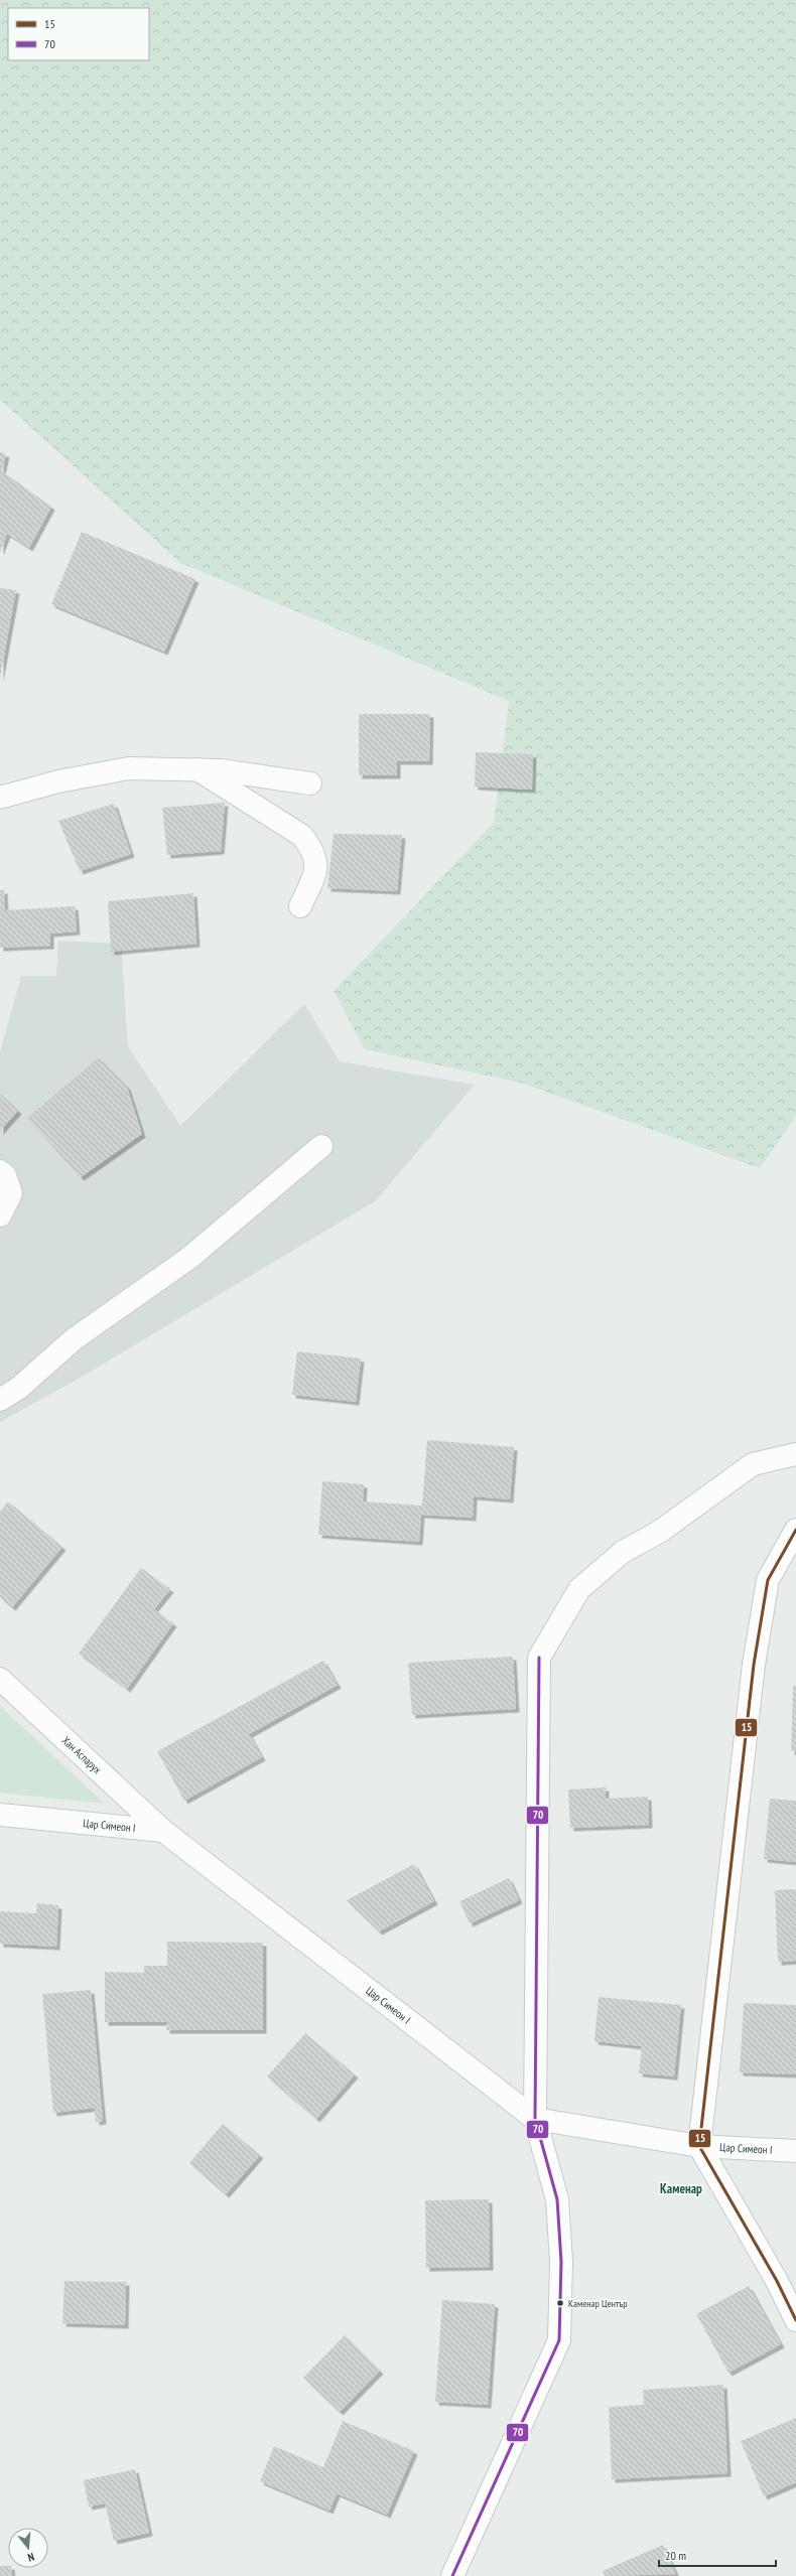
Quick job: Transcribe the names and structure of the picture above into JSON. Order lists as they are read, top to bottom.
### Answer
{
  "streets": {
    "street": ["Хан Аспарух", "Цар Симеон I"]
  },
  "crossings": [
    ["Хан Аспарух", "Цар Симеон I"]
  ],
  "districts": ["Каменар"],
  "places": ["Каменар Център"],
  "lines": ["transit line 15", "transit line 70"],
  "legend": ["15", "70"],
  "scale_bar": "20 m",
  "north": "bottom"
}
